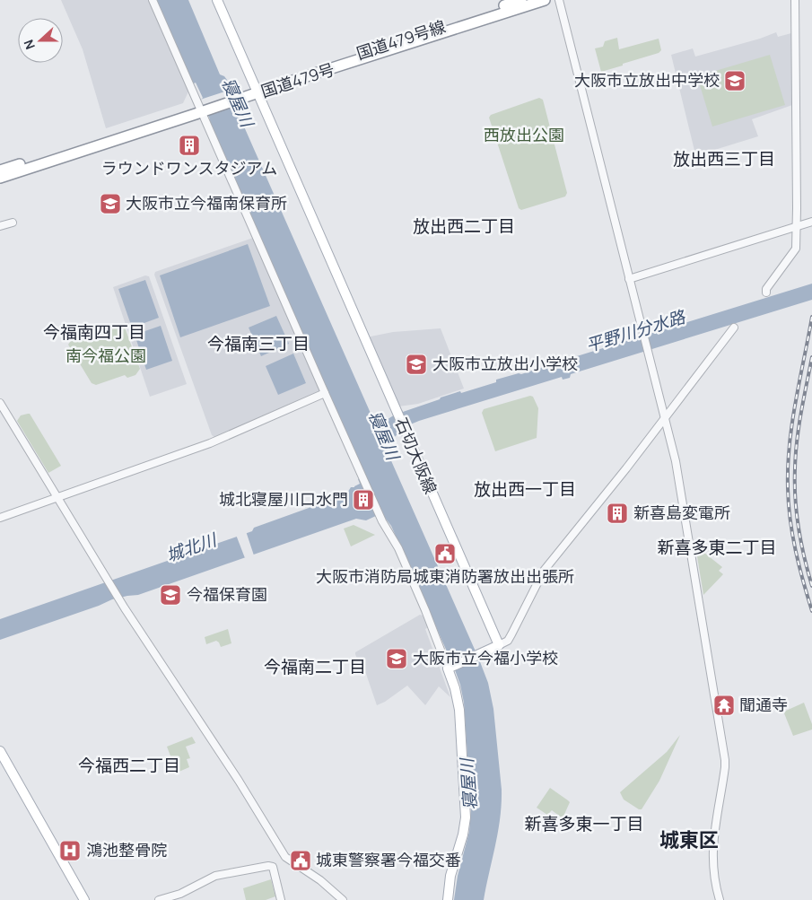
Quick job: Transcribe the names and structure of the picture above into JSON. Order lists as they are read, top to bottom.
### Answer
{
  "streets": {
    "highway": ["国道479号線", "国道479号"],
    "main road": ["石切大阪線"]
  },
  "crossings": [
    ["国道479号線", "国道479号"],
    ["国道479号線", "石切大阪線"],
    ["国道479号", "石切大阪線"]
  ],
  "districts": [
    "放出西三丁目",
    "放出西二丁目",
    "今福南四丁目",
    "今福南三丁目",
    "放出西一丁目",
    "新喜多東二丁目",
    "今福南二丁目",
    "今福西二丁目",
    "新喜多東一丁目",
    "城東区"
  ],
  "water": ["寝屋川", "平野川分水路", "城北川"],
  "parks": ["西放出公園", "南今福公園"],
  "places": {
    "school or university": [
      "大阪市立放出中学校",
      "大阪市立今福南保育所",
      "大阪市立放出小学校",
      "今福保育園",
      "大阪市立今福小学校"
    ],
    "building": ["ラウンドワンスタジアム", "城北寝屋川口水門", "新喜島変電所"],
    "public building": ["大阪市消防局城東消防署放出出張所", "城東警察署今福交番"],
    "temple": ["聞通寺"],
    "hospital": ["鴻池整骨院"]
  },
  "north": "left"
}
